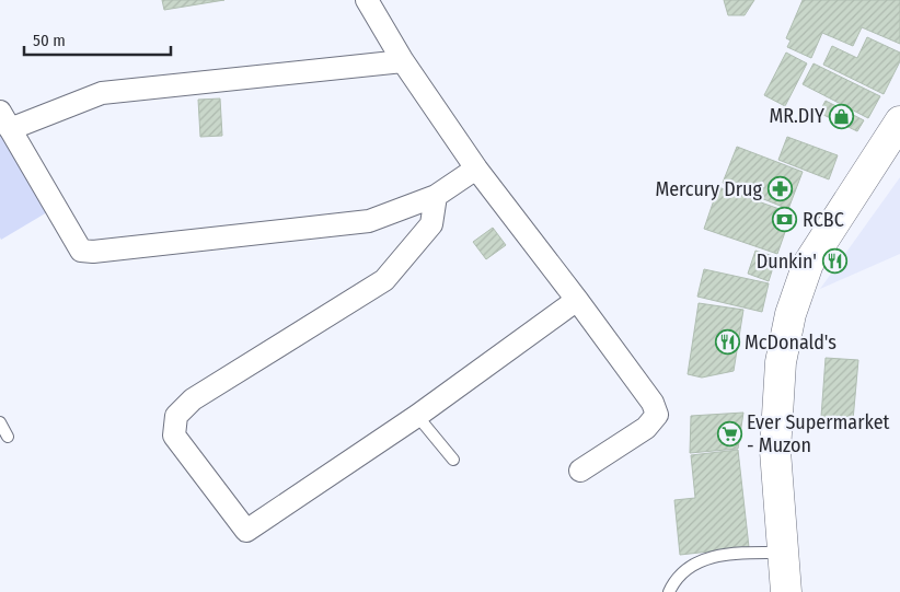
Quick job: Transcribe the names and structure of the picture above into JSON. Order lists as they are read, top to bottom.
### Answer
{
  "places": {
    "shop": ["MR.DIY"],
    "pharmacy": ["Mercury Drug"],
    "bank": ["RCBC"],
    "restaurant": ["Dunkin'", "McDonald's"],
    "supermarket": ["Ever Supermarket - Muzon"]
  },
  "scale_bar": "50 m"
}
